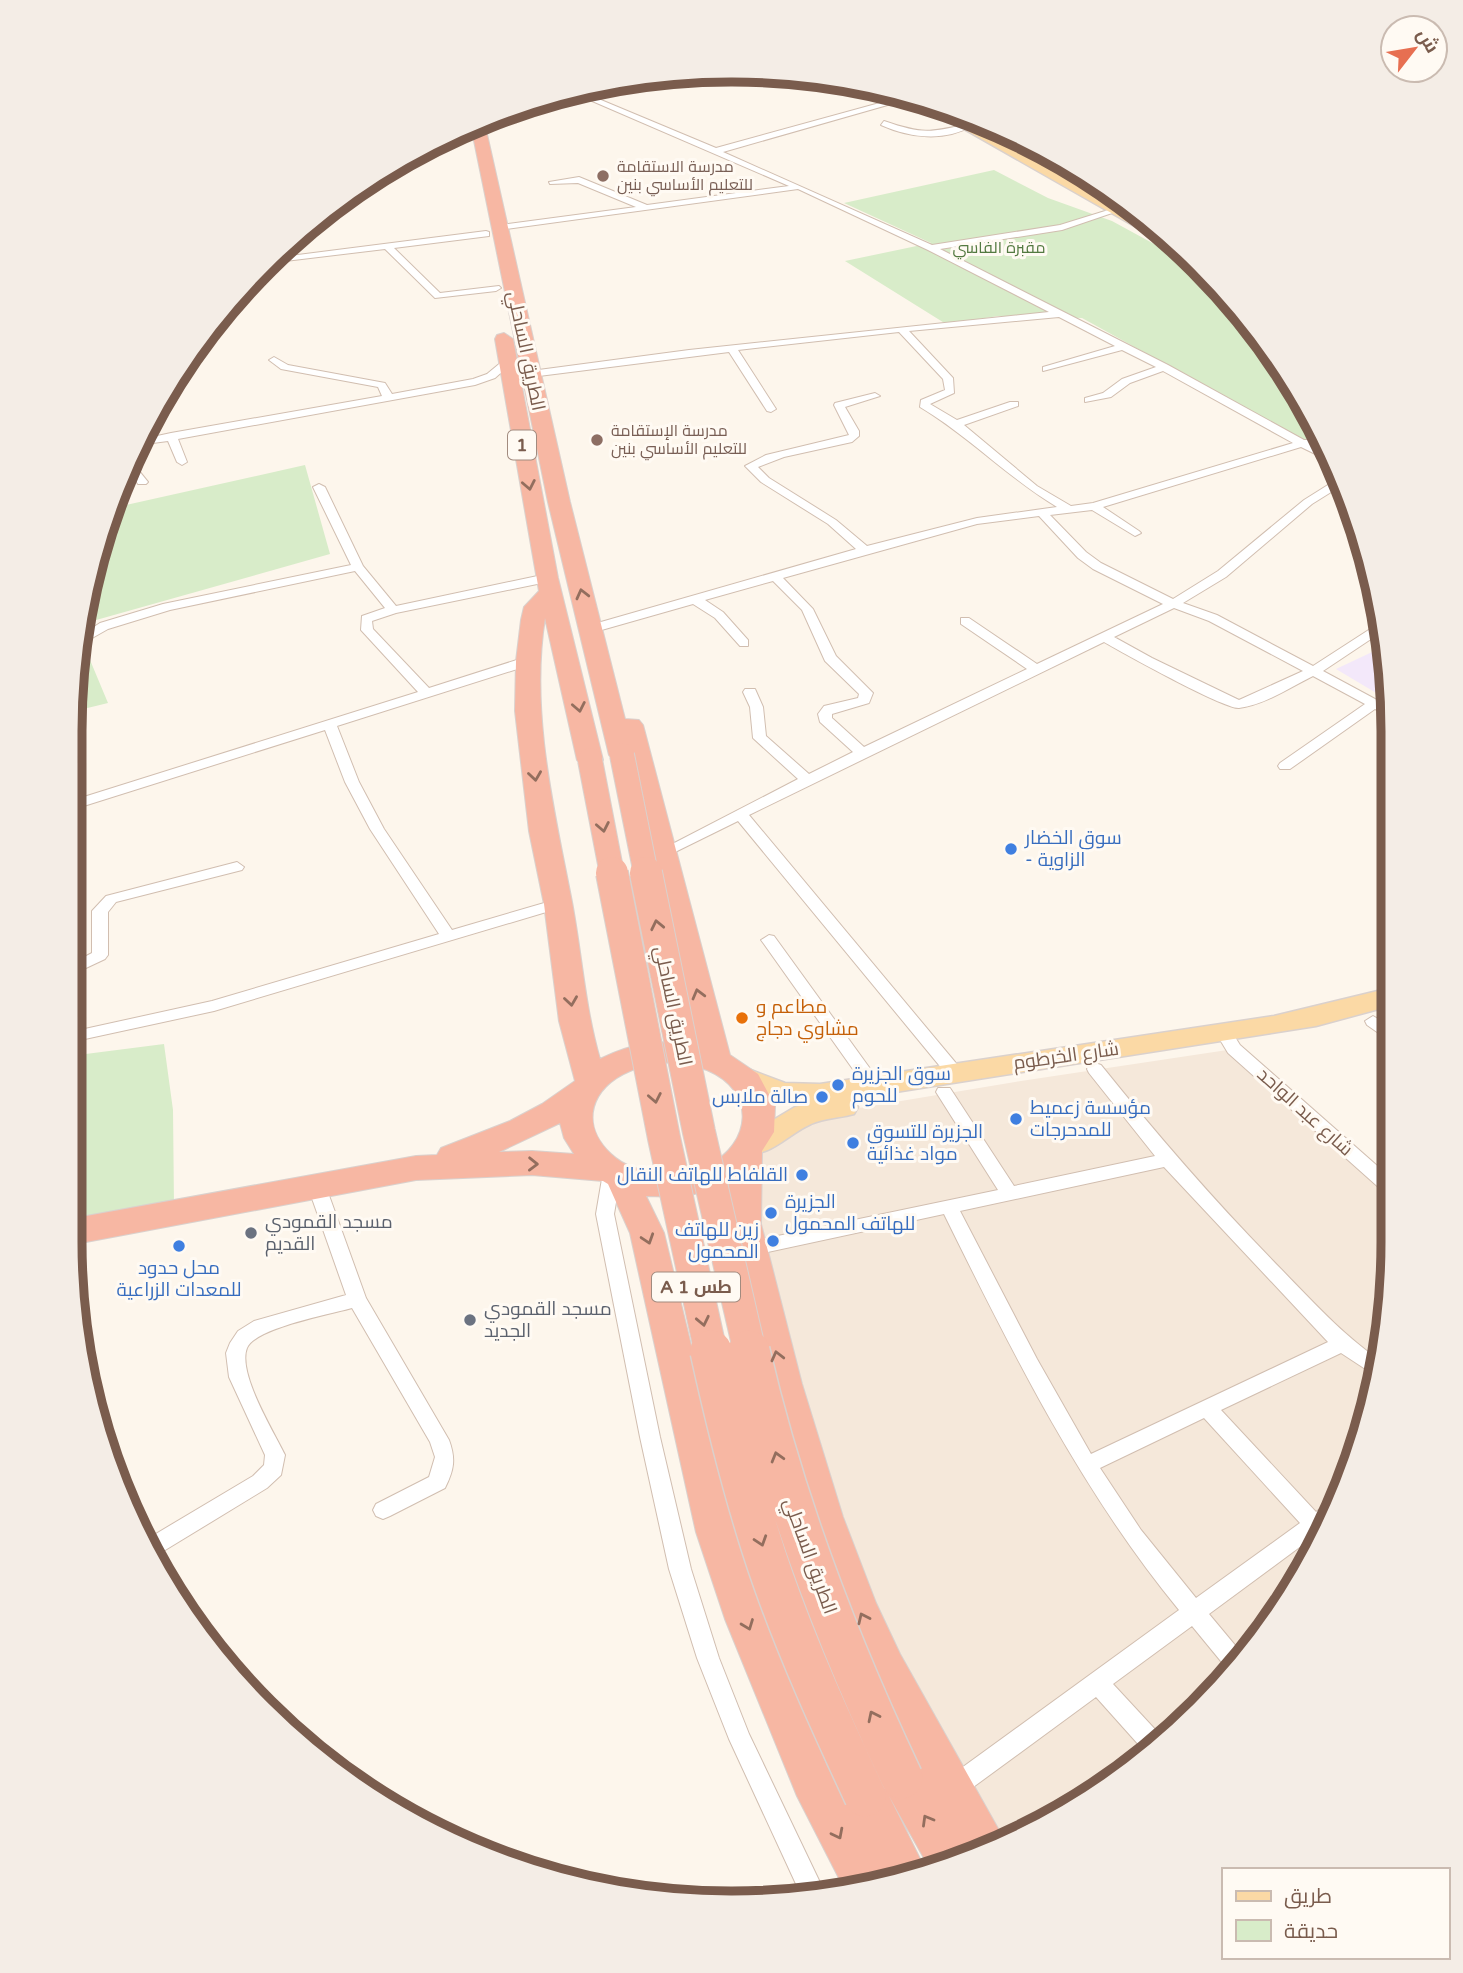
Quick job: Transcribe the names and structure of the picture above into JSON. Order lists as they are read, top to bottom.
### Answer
{
  "streets": {
    "highway": ["الطريق الساحلي", "1", "A 1 طس"],
    "main road": ["شارع الخرطوم"],
    "street": ["شارع عبد الواحد"]
  },
  "crossings": [
    ["شارع الخرطوم", "شارع عبد الواحد"]
  ],
  "parks": ["مقبرة الفاسي"],
  "places": [
    "مدرسة الاستقامة للتعليم الأساسي بنين",
    "مدرسة اﻹستقامة للتعليم اﻷساسي بنين",
    "سوق الخضار - الزاوية",
    "مطاعم و مشاوي دجاج",
    "سوق الجزيرة للحوم",
    "صالة ملابس",
    "مؤسسة زعميط للمدحرجات",
    "الجزيرة للتسوق مواد غذائية",
    "القلفاط للهاتف النقال",
    "الجزيرة للهاتف المحمول",
    "مسجد القمودي القديم",
    "زين للهاتف المحمول",
    "محل حدود للمعدات الزراعية",
    "مسجد القمودي الجديد"
  ],
  "legend": ["طريق", "حديقة"],
  "north": "top right"
}
